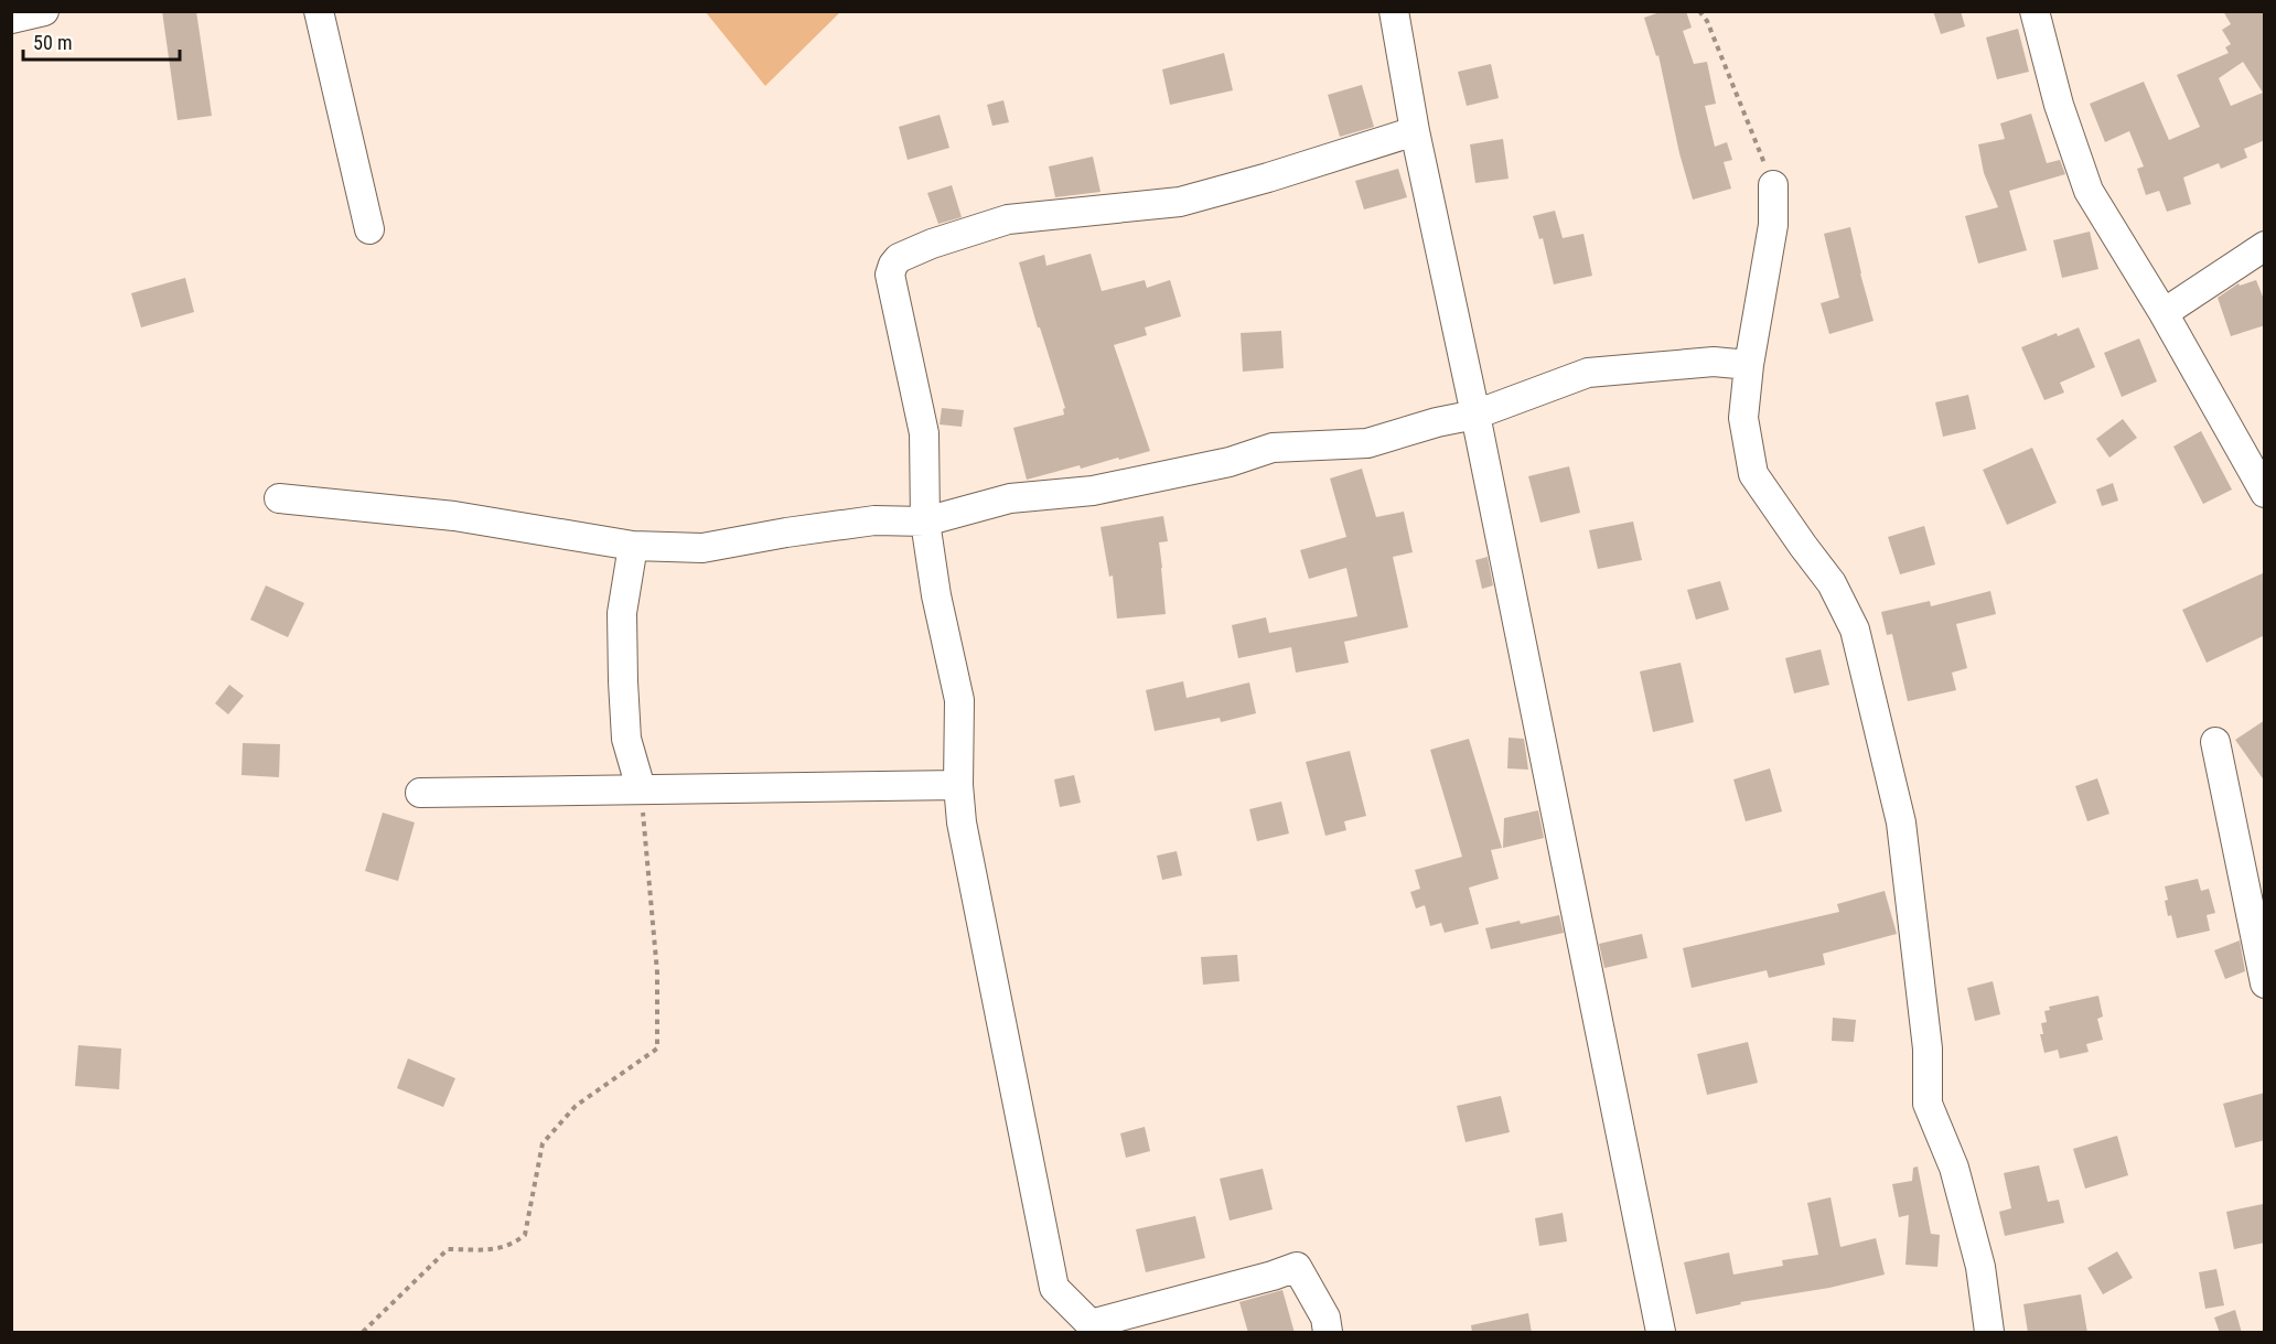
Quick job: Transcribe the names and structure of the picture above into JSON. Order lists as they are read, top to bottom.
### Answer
{
  "scale_bar": "50 m"
}
